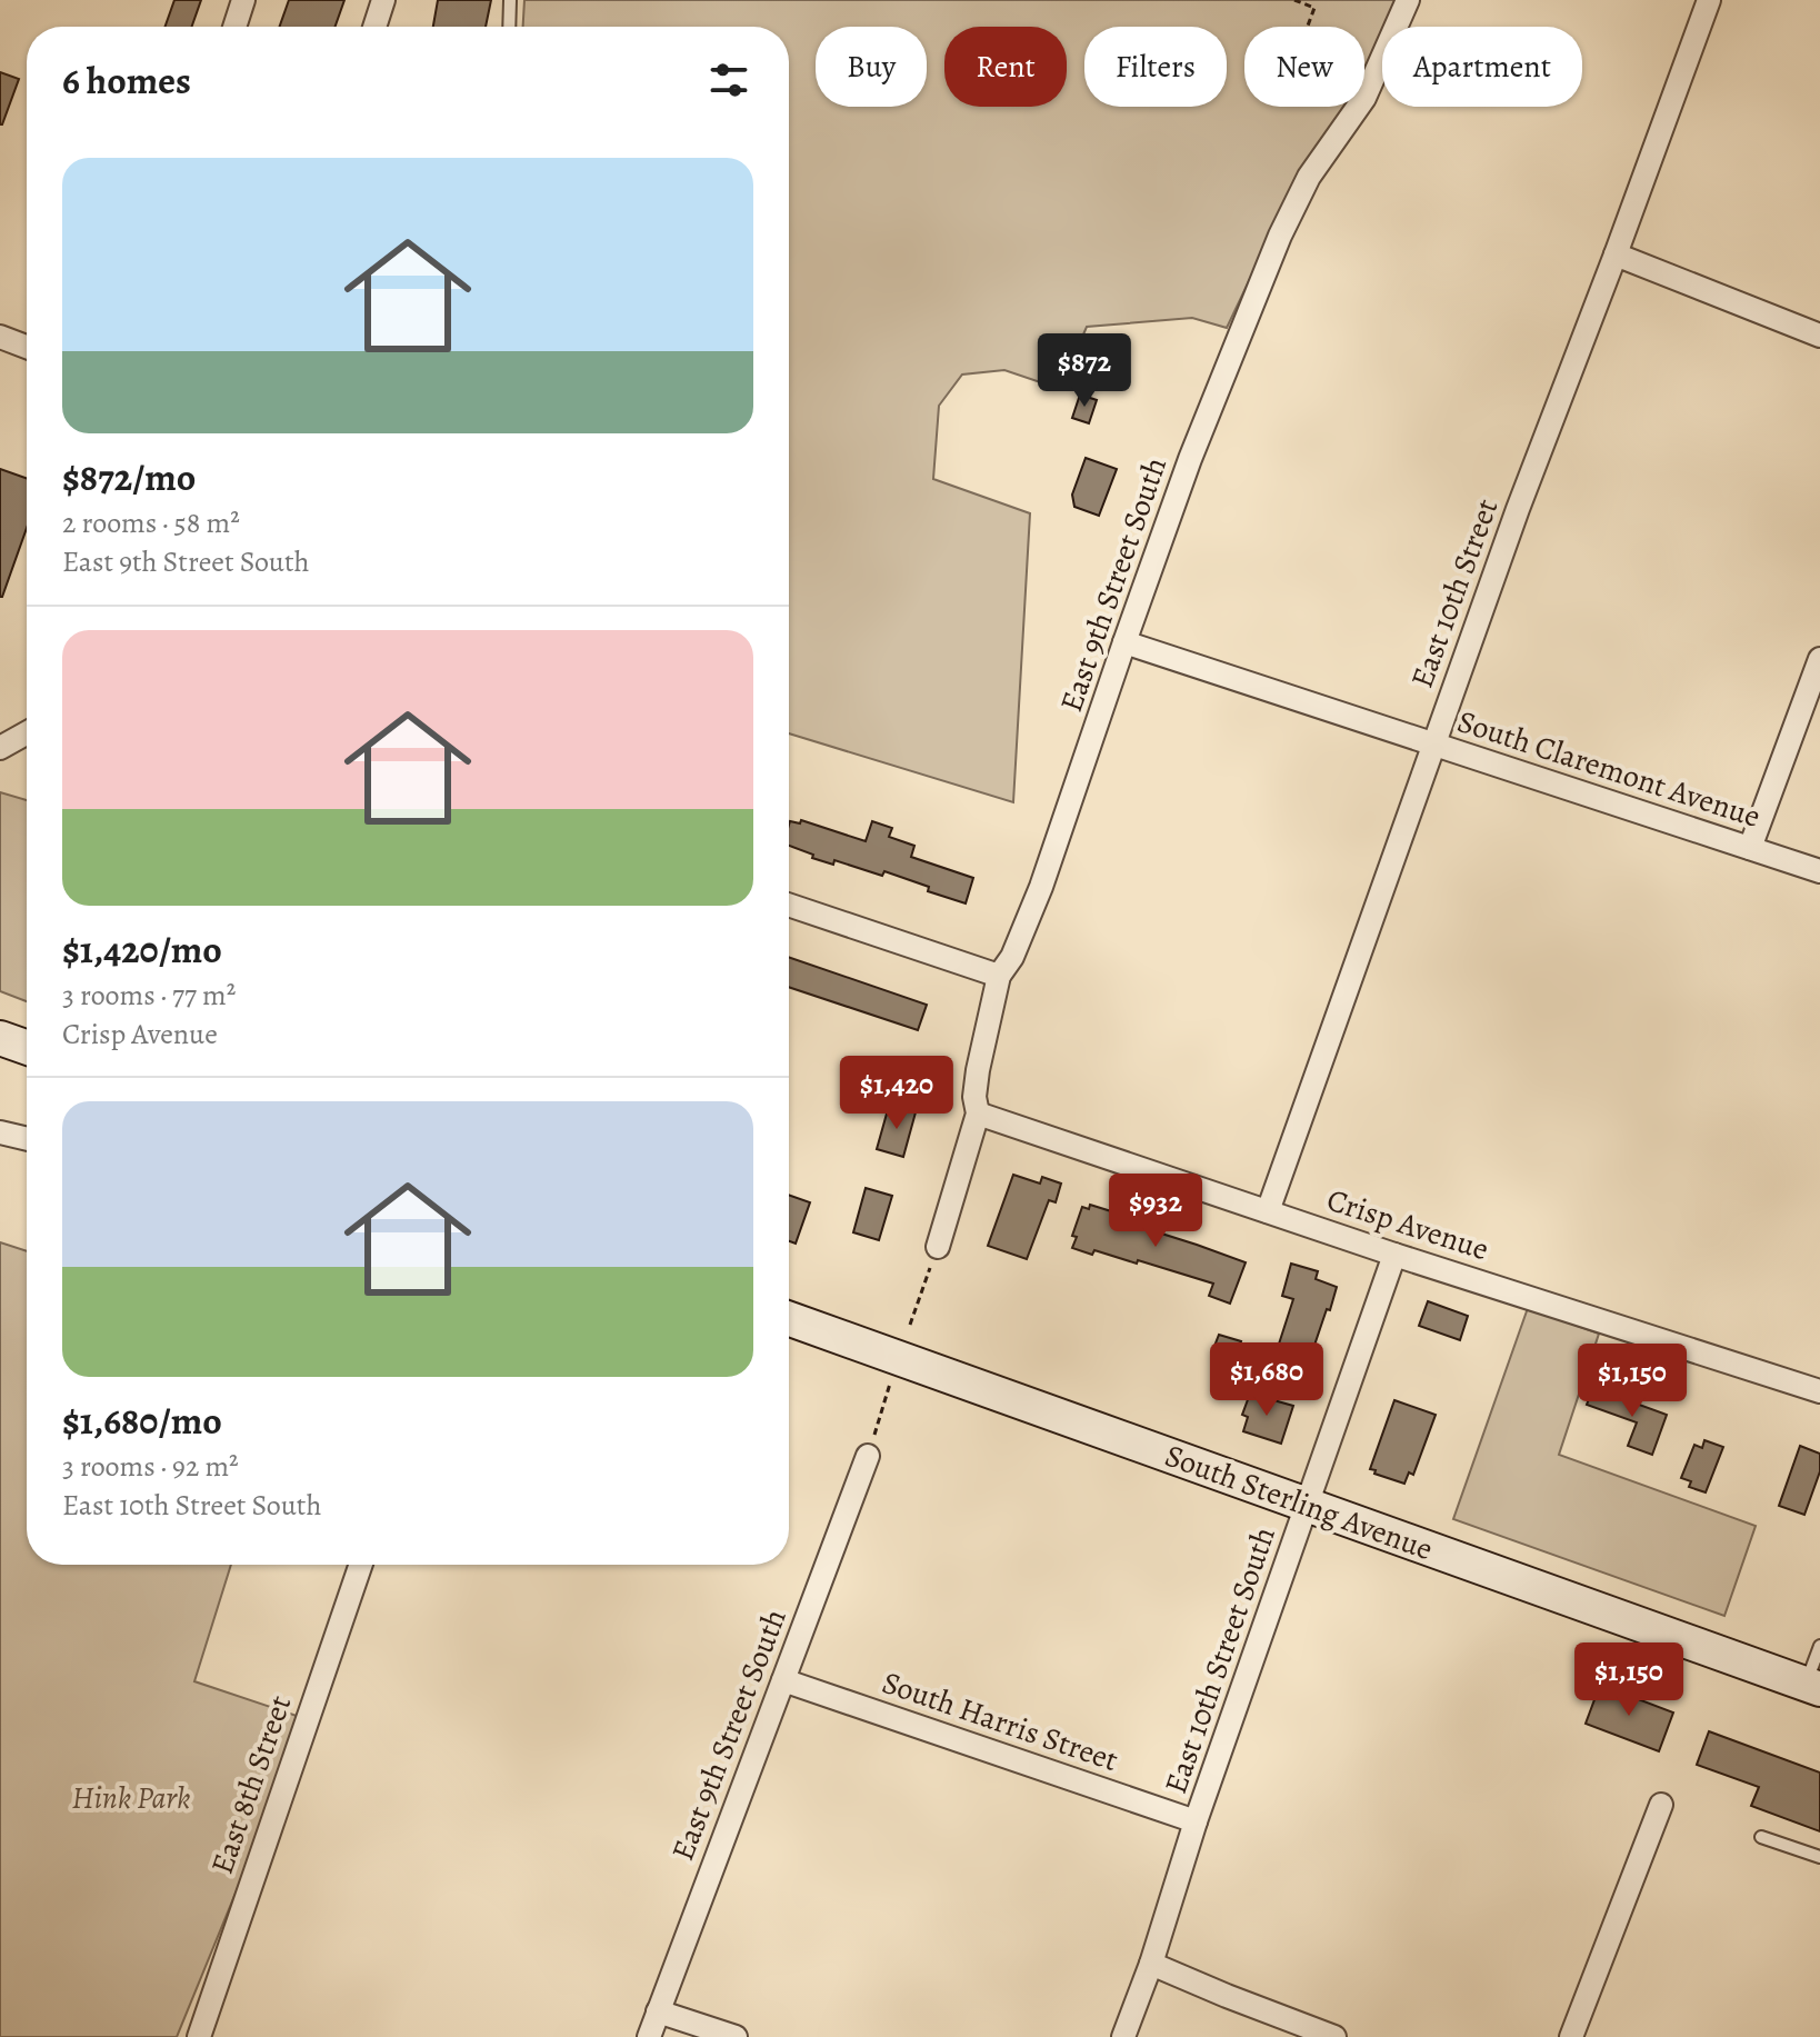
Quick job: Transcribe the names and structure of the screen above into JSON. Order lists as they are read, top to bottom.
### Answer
{
  "streets": {
    "main road": ["South Sterling Avenue"],
    "street": [
      "East 9th Street South",
      "East 10th Street",
      "South Claremont Avenue",
      "Crisp Avenue",
      "East 10th Street South",
      "South Harris Street",
      "East 8th Street"
    ]
  },
  "crossings": [
    ["East 9th Street South", "South Claremont Avenue"],
    ["East 9th Street South", "Crisp Avenue"],
    ["East 9th Street South", "South Harris Street"],
    ["East 10th Street", "South Claremont Avenue"],
    ["East 10th Street", "Crisp Avenue"],
    ["Crisp Avenue", "East 10th Street South"],
    ["South Sterling Avenue", "East 10th Street South"],
    ["East 10th Street South", "South Harris Street"]
  ],
  "parks": ["Hink Park"],
  "page": {
    "chip": [
      "Buy",
      "Rent",
      "Filters",
      "New",
      "Apartment"
    ],
    "heading": "6 homes",
    "list": [
      {
        "name": "$872/mo",
        "note": "2 rooms · 58 m² · East 9th Street South"
      },
      {
        "name": "$1,420/mo",
        "note": "3 rooms · 77 m² · Crisp Avenue"
      },
      {
        "name": "$1,680/mo",
        "note": "3 rooms · 92 m² · East 10th Street South"
      }
    ],
    "price": [
      "$872",
      "$1,420",
      "$932",
      "$1,680",
      "$1,150",
      "$1,150"
    ]
  }
}
